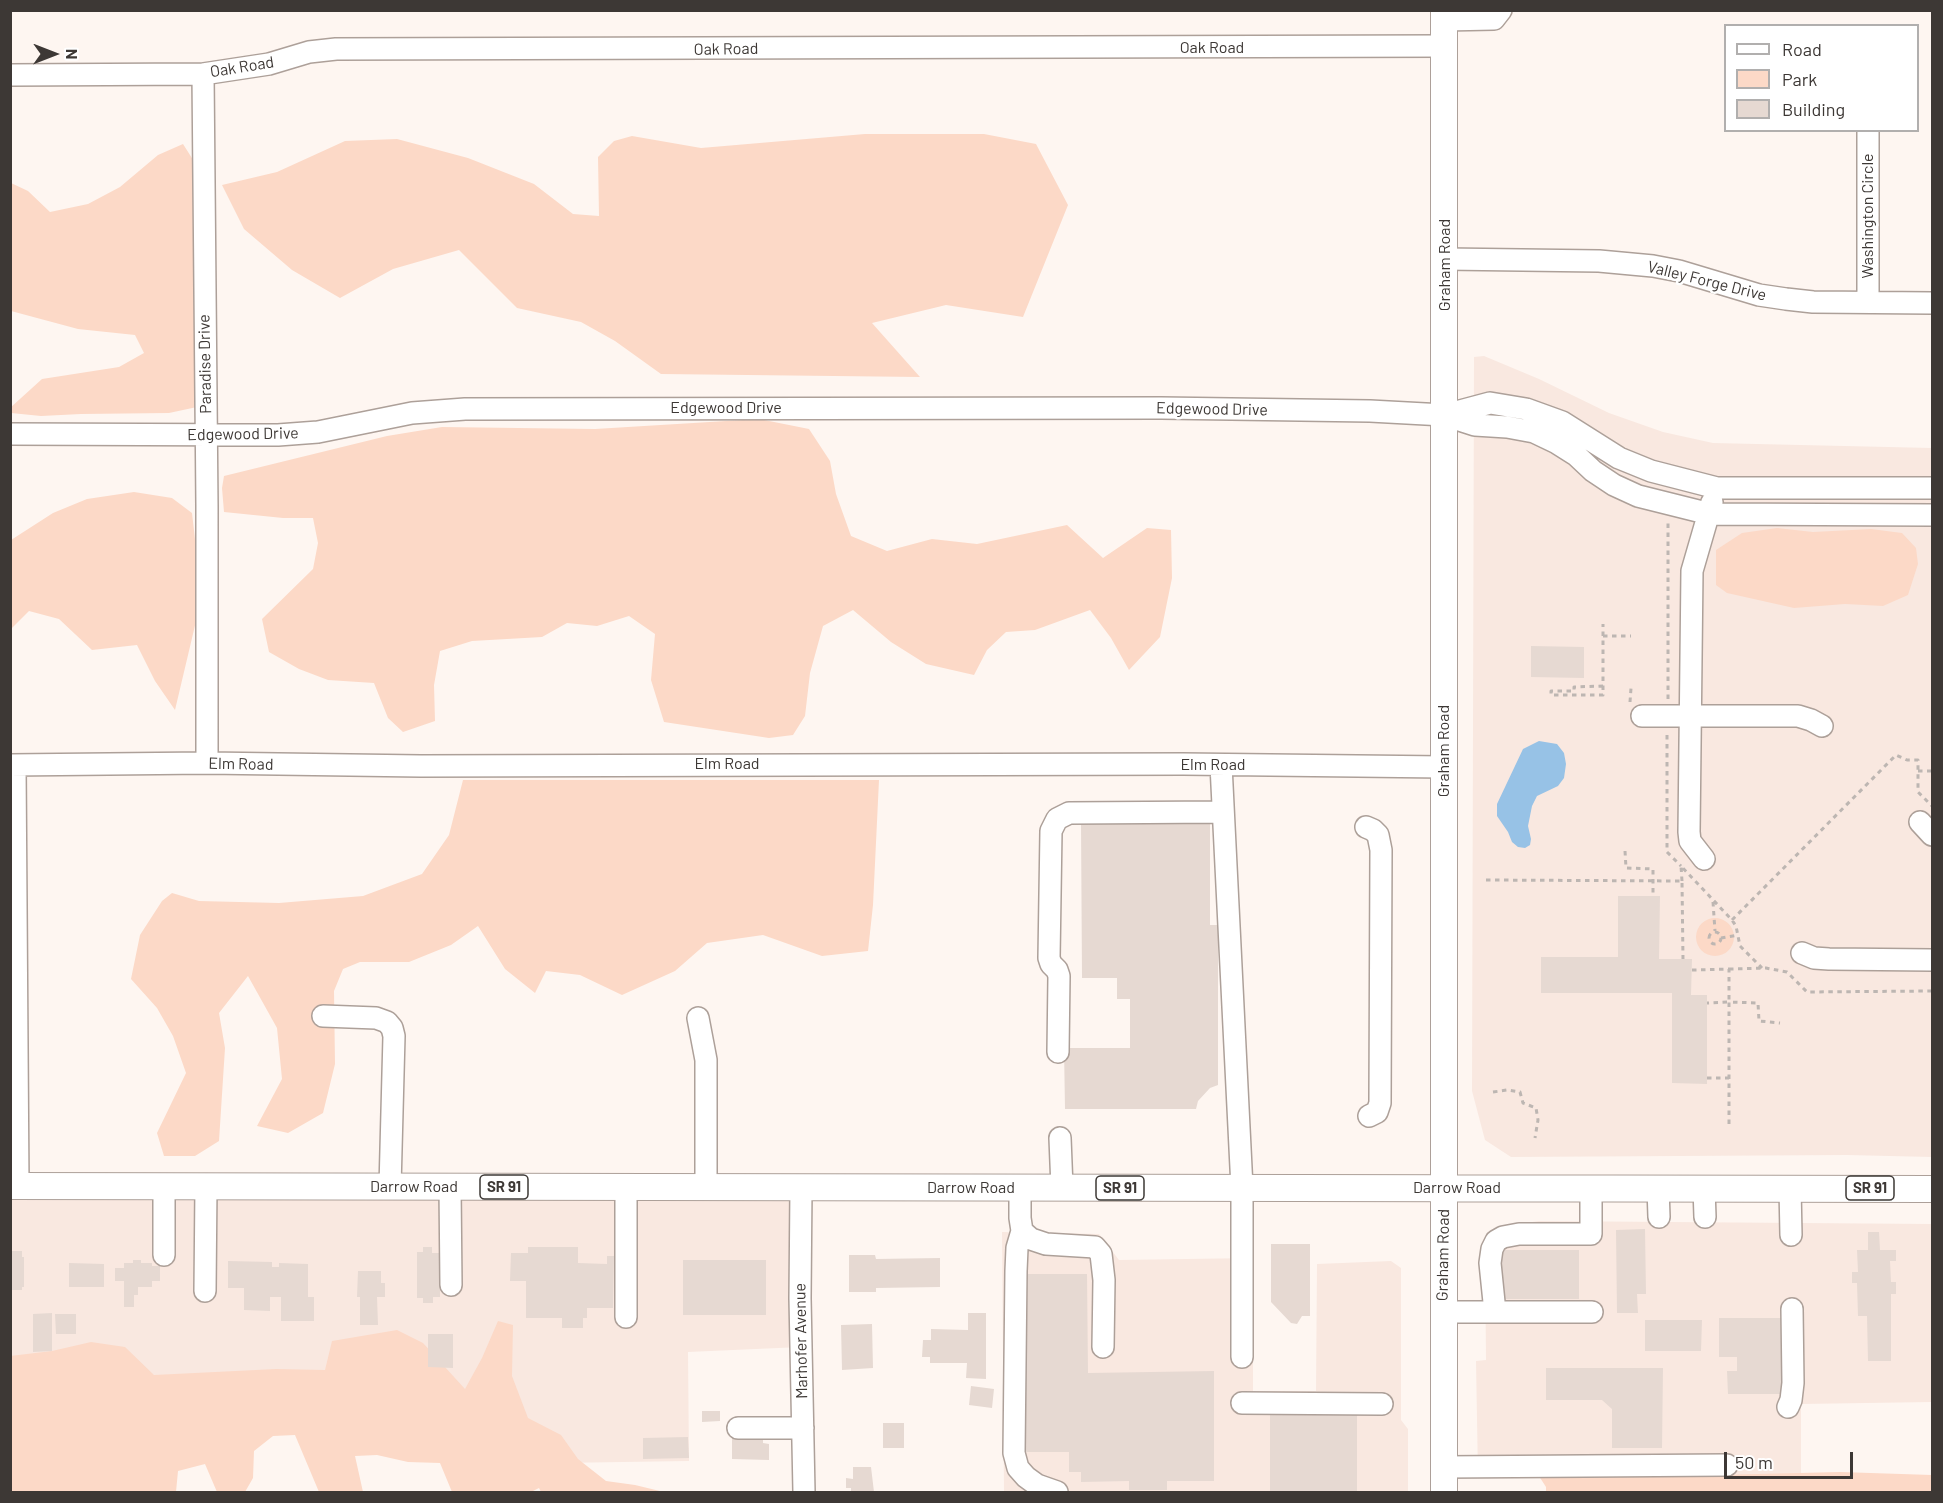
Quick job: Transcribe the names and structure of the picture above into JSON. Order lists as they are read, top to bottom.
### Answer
{
  "streets": {
    "main road": ["Graham Road", "Darrow Road", "SR 91"],
    "street": [
      "Oak Road",
      "Washington Circle",
      "Valley Forge Drive",
      "Paradise Drive",
      "Edgewood Drive",
      "Elm Road",
      "Marhofer Avenue"
    ]
  },
  "crossings": [
    ["Oak Road", "Graham Road"],
    ["Oak Road", "Paradise Drive"],
    ["Washington Circle", "Valley Forge Drive"],
    ["Graham Road", "Valley Forge Drive"],
    ["Graham Road", "Edgewood Drive"],
    ["Graham Road", "Elm Road"],
    ["Graham Road", "Darrow Road"],
    ["Paradise Drive", "Edgewood Drive"],
    ["Paradise Drive", "Elm Road"],
    ["Darrow Road", "Marhofer Avenue"]
  ],
  "legend": ["Road", "Park", "Building"],
  "scale_bar": "50 m",
  "north": "right"
}
